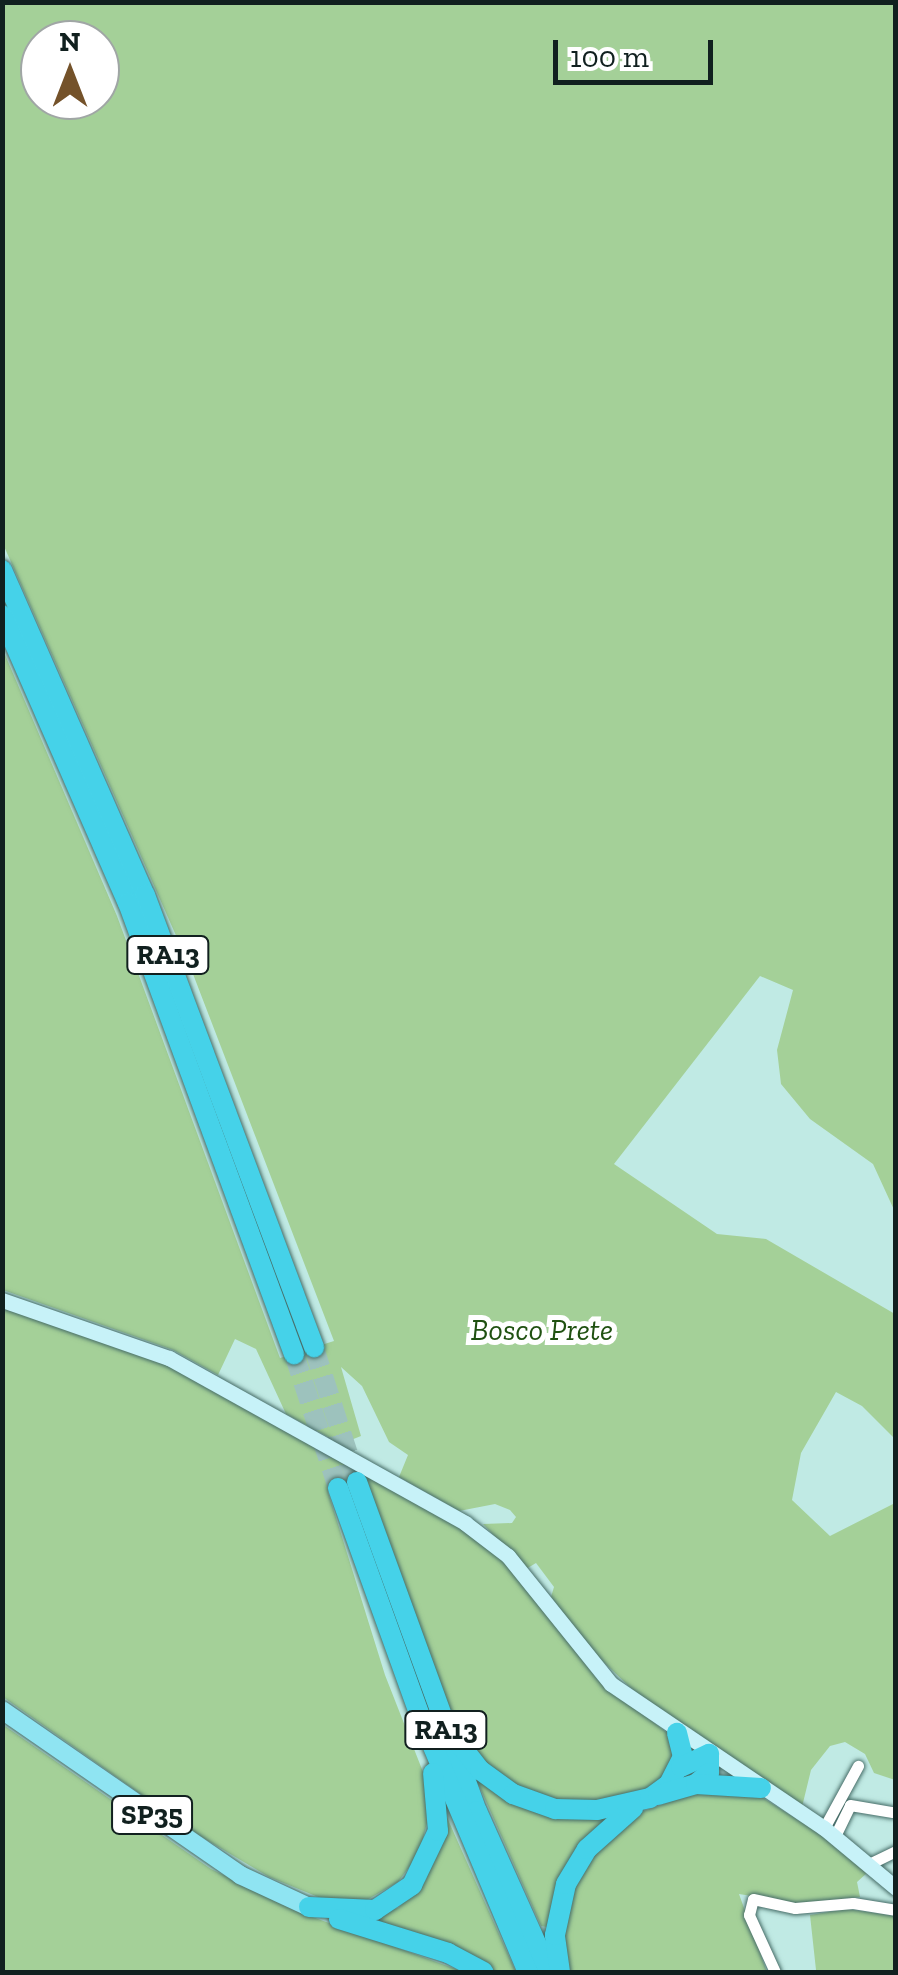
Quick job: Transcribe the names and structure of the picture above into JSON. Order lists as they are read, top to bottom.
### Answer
{
  "streets": {
    "highway": ["RA13"],
    "main road": ["SP35"]
  },
  "parks": ["Bosco Prete"],
  "scale_bar": "100 m",
  "north": "top"
}
